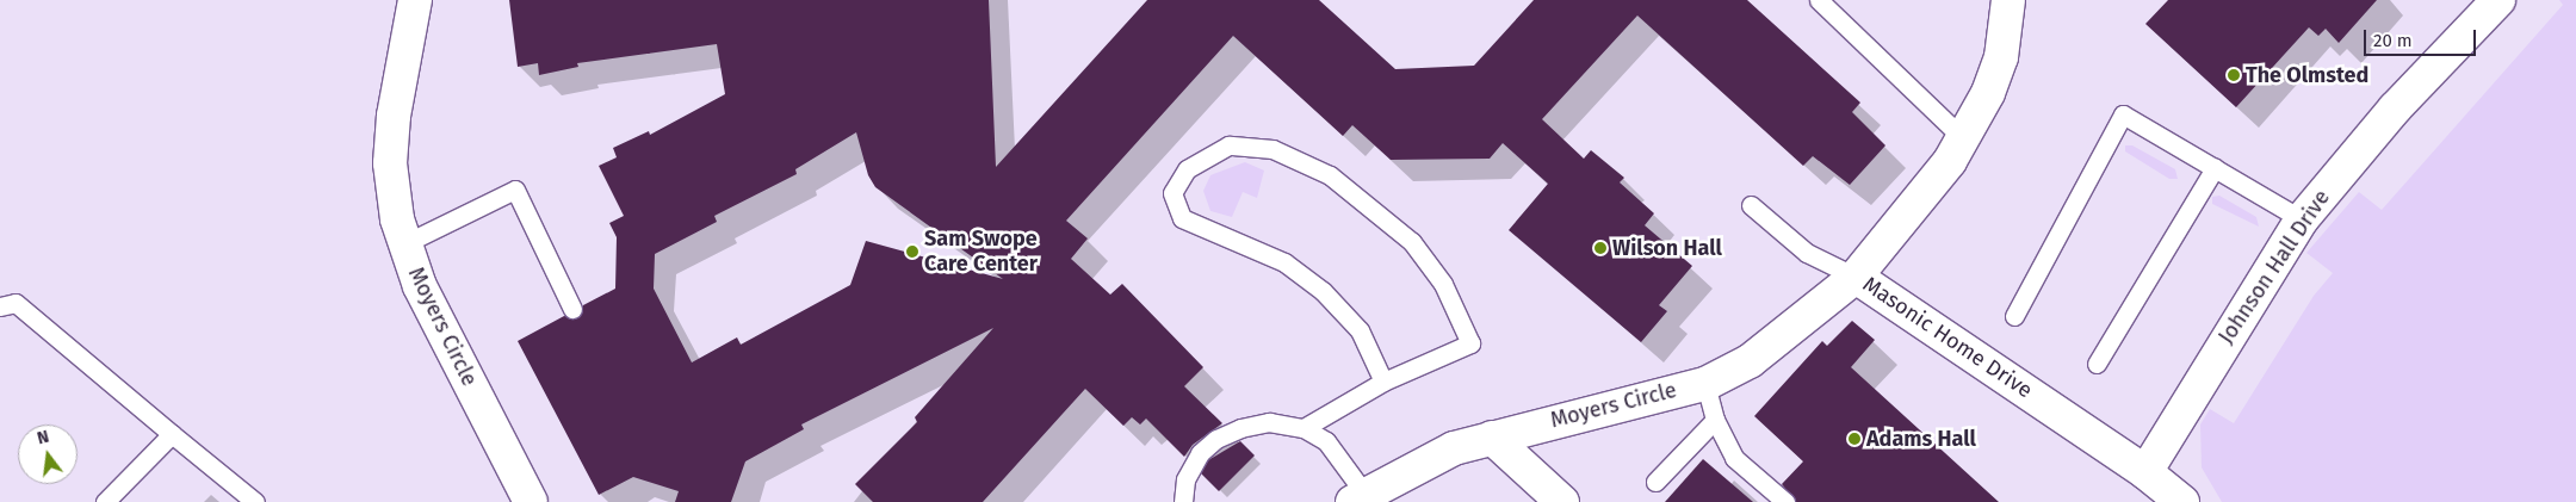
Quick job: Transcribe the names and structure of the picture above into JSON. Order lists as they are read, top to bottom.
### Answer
{
  "streets": {
    "street": ["Johnson Hall Drive", "Moyers Circle", "Masonic Home Drive"]
  },
  "crossings": [
    ["Johnson Hall Drive", "Masonic Home Drive"],
    ["Moyers Circle", "Masonic Home Drive"]
  ],
  "places": [
    "The Olmsted",
    "Wilson Hall",
    "Sam Swope Care Center",
    "Adams Hall"
  ],
  "scale_bar": "20 m",
  "north": "top"
}
